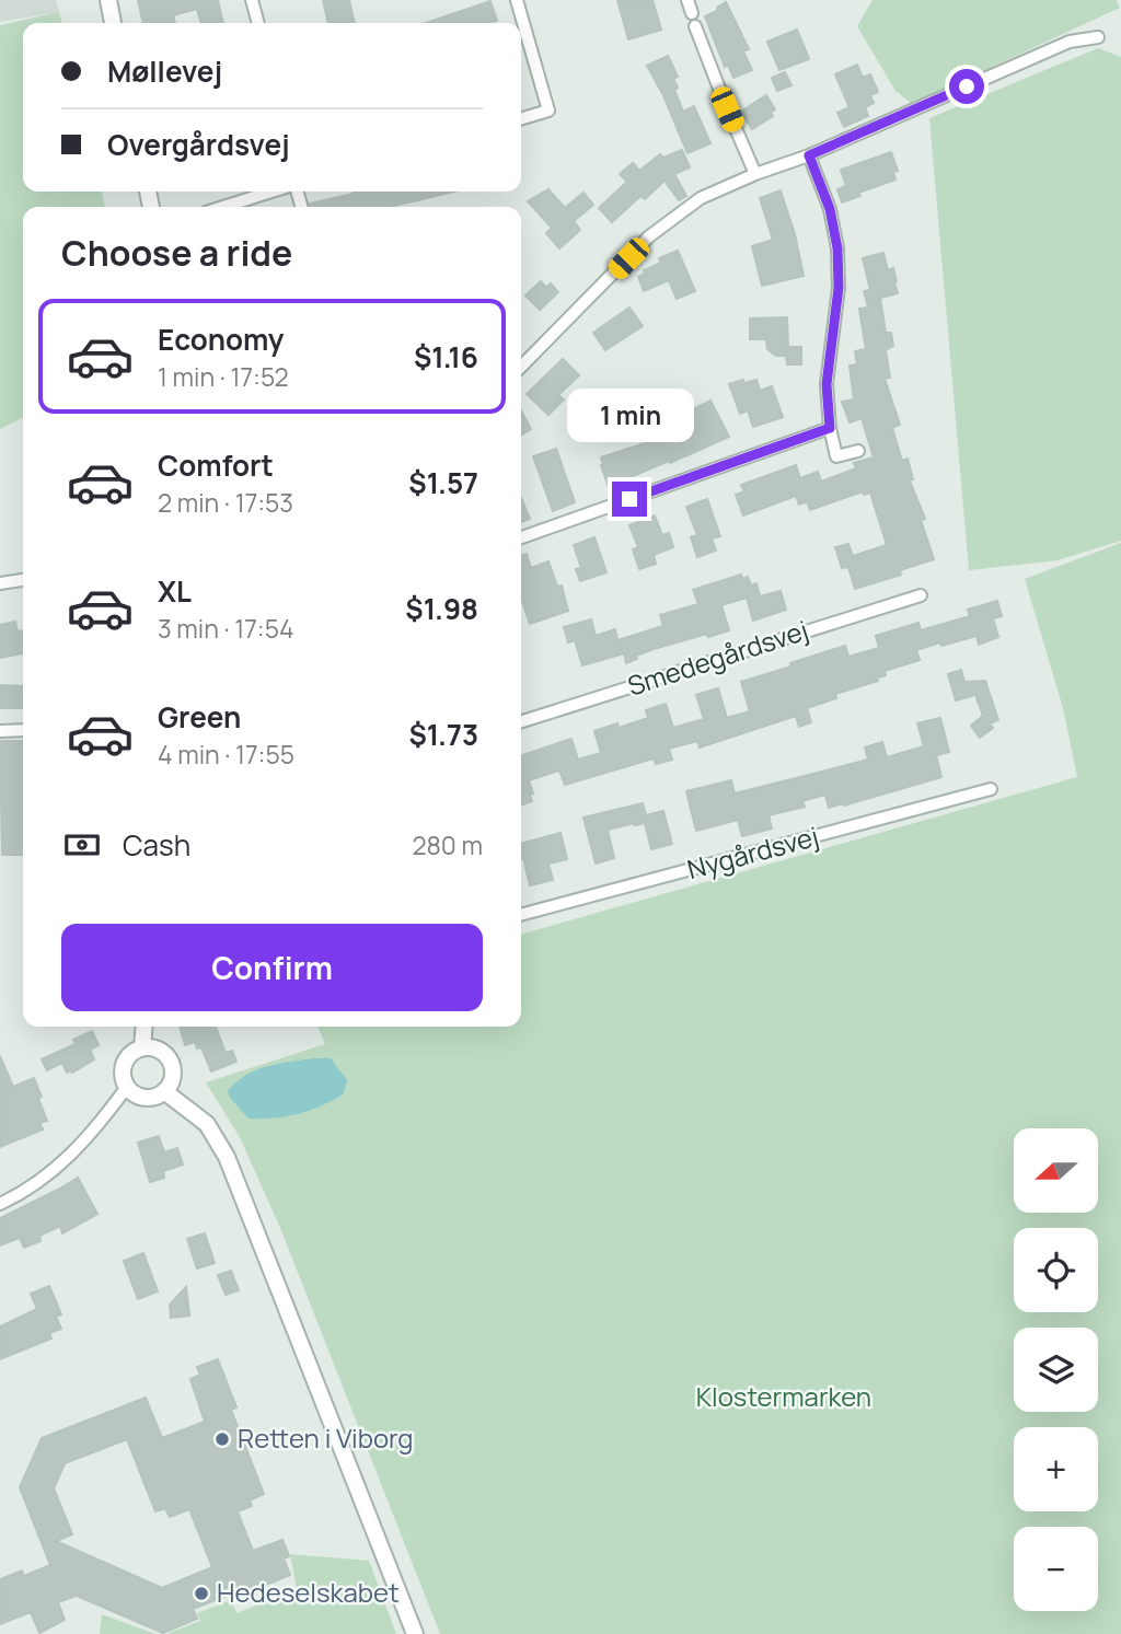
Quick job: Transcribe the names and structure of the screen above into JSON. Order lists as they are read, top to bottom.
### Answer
{
  "streets": {
    "street": ["Smedegårdsvej", "Nygårdsvej"]
  },
  "parks": ["Klostermarken"],
  "places": ["Retten i Viborg", "Hedeselskabet"],
  "north": "left",
  "page": {
    "banner": ["Møllevej", "Overgårdsvej"],
    "heading": "Choose a ride",
    "list": [
      {
        "name": "Economy",
        "note": "1 min · 17:52",
        "value": "$1.16"
      },
      {
        "name": "Comfort",
        "note": "2 min · 17:53",
        "value": "$1.57"
      },
      {
        "name": "XL",
        "note": "3 min · 17:54",
        "value": "$1.98"
      },
      {
        "name": "Green",
        "note": "4 min · 17:55",
        "value": "$1.73"
      }
    ],
    "bubble": "1 min",
    "pay": ["Cash", "280 m"],
    "buttons": "Confirm",
    "map_buttons": ["+", "−"]
  }
}
